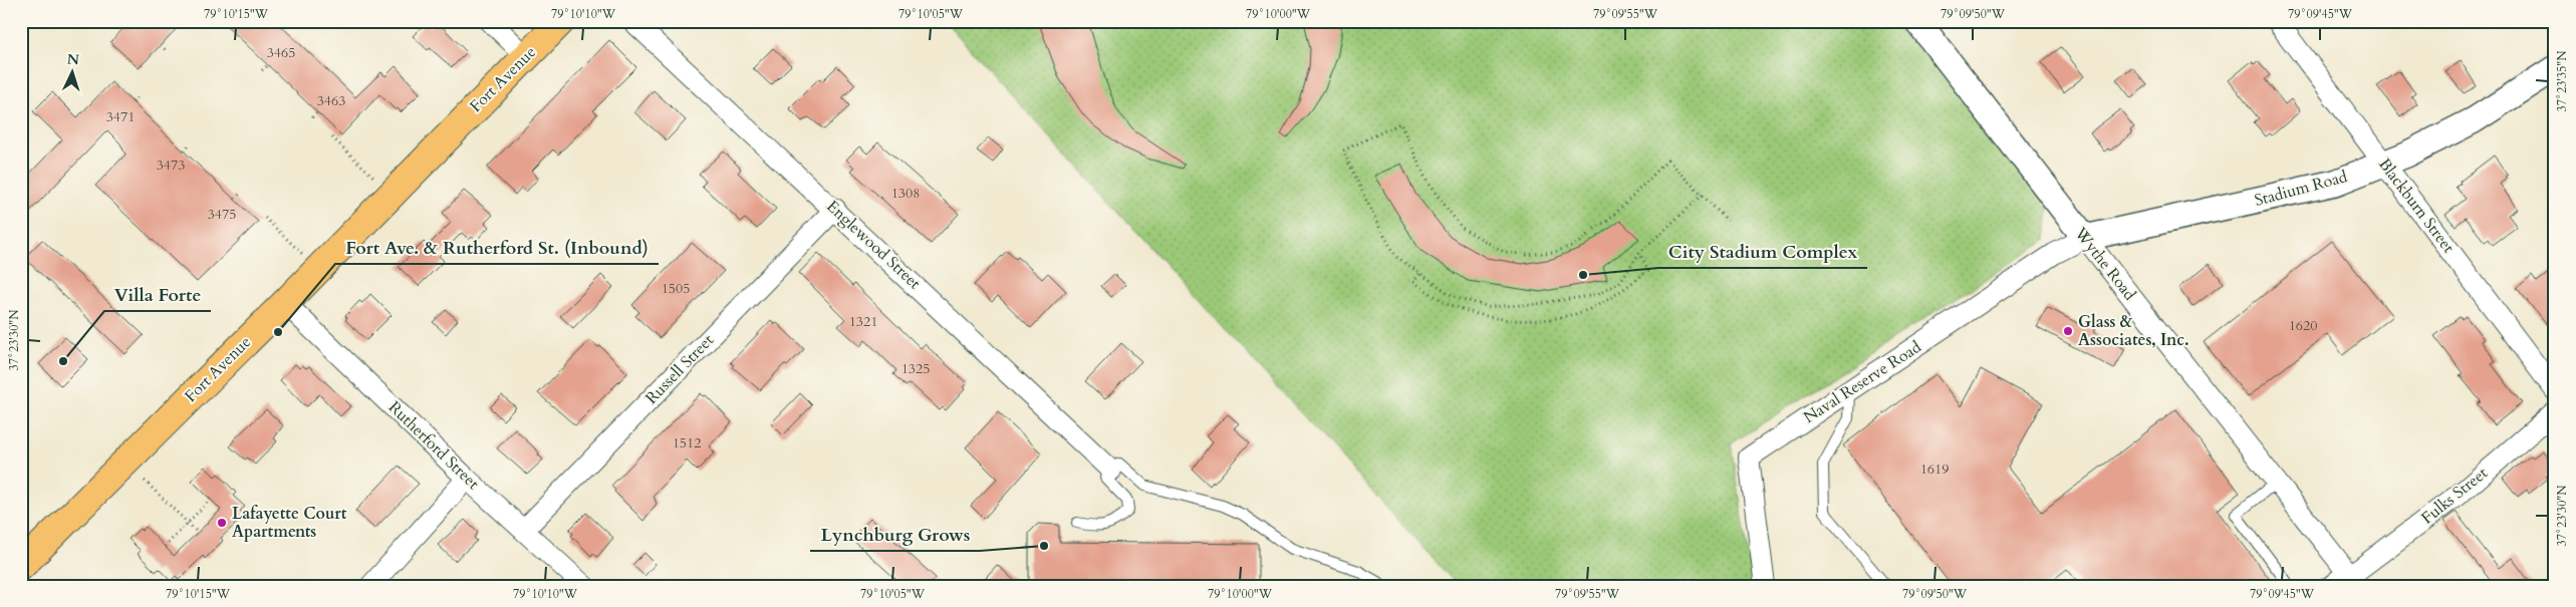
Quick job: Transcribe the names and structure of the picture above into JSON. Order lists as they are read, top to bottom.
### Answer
{
  "streets": {
    "main road": ["Fort Avenue"],
    "street": [
      "Stadium Road",
      "Blackburn Street",
      "Englewood Street",
      "Wythe Road",
      "Russell Street",
      "Naval Reserve Road",
      "Rutherford Street",
      "Fulks Street"
    ]
  },
  "crossings": [
    ["Fort Avenue", "Rutherford Street"],
    ["Stadium Road", "Blackburn Street"],
    ["Stadium Road", "Wythe Road"],
    ["Stadium Road", "Naval Reserve Road"],
    ["Englewood Street", "Russell Street"],
    ["Wythe Road", "Naval Reserve Road"],
    ["Wythe Road", "Fulks Street"],
    ["Russell Street", "Rutherford Street"]
  ],
  "places": [
    "City Stadium Complex",
    "Glass & Associates, Inc.",
    "Fort Ave. & Rutherford St. (Inbound)",
    "Villa Forte",
    "Lafayette Court Apartments",
    "Lynchburg Grows"
  ],
  "house_numbers": [
    "3465",
    "3463",
    "3471",
    "3473",
    "1308",
    "3475",
    "1505",
    "1321",
    "1620",
    "1325",
    "1512",
    "1619"
  ],
  "north": "top",
  "coordinates": [
    "79°10'15\"W",
    "79°10'10\"W",
    "79°10'05\"W",
    "79°10'00\"W",
    "79°09'55\"W",
    "79°09'50\"W",
    "79°09'45\"W",
    "37°23'35\"N",
    "37°23'30\"N"
  ]
}
